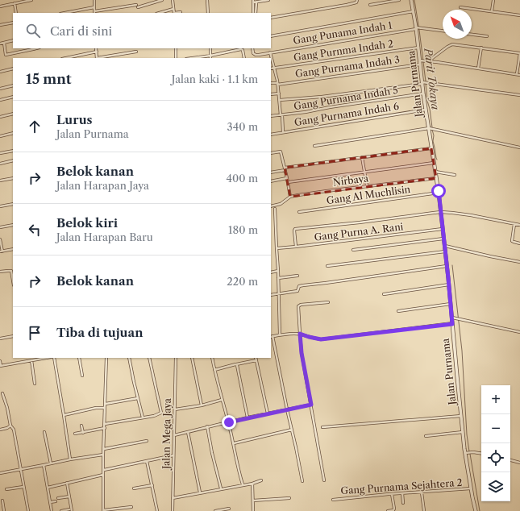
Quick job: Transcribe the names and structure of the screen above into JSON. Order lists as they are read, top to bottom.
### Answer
{
  "streets": {
    "street": [
      "Gang Punama Indah 1",
      "Gang Purnma Indah 2",
      "Gang Purnama Indah 3",
      "Jalan Purnama",
      "Gang Purnama Indah 5",
      "Gang Purnama Indah 6",
      "Nirbaya",
      "Gang Al Muchlisin",
      "Gang Purna A. Rani",
      "Jalan Mega Jaya",
      "Gang Purnama Sejahtera 2"
    ]
  },
  "crossings": [
    ["Gang Punama Indah 1", "Jalan Purnama"],
    ["Gang Purnma Indah 2", "Jalan Purnama"],
    ["Gang Purnama Indah 3", "Jalan Purnama"],
    ["Jalan Purnama", "Gang Purnama Indah 5"],
    ["Jalan Purnama", "Gang Purnama Indah 6"],
    ["Jalan Purnama", "Nirbaya"],
    ["Jalan Purnama", "Gang Al Muchlisin"],
    ["Jalan Purnama", "Gang Purna A. Rani"],
    ["Jalan Purnama", "Gang Purnama Sejahtera 2"]
  ],
  "water": ["Parit Tokaya"],
  "north": "top left",
  "page": {
    "search": "Cari di sini",
    "heading": ["15 mnt", "Jalan kaki · 1.1 km"],
    "list": [
      ["Lurus", "Jalan Purnama", "340 m"],
      ["Belok kanan", "Jalan Harapan Jaya", "400 m"],
      ["Belok kiri", "Jalan Harapan Baru", "180 m"],
      ["Belok kanan", "220 m"],
      "Tiba di tujuan"
    ],
    "map_buttons": ["+", "−"]
  }
}
